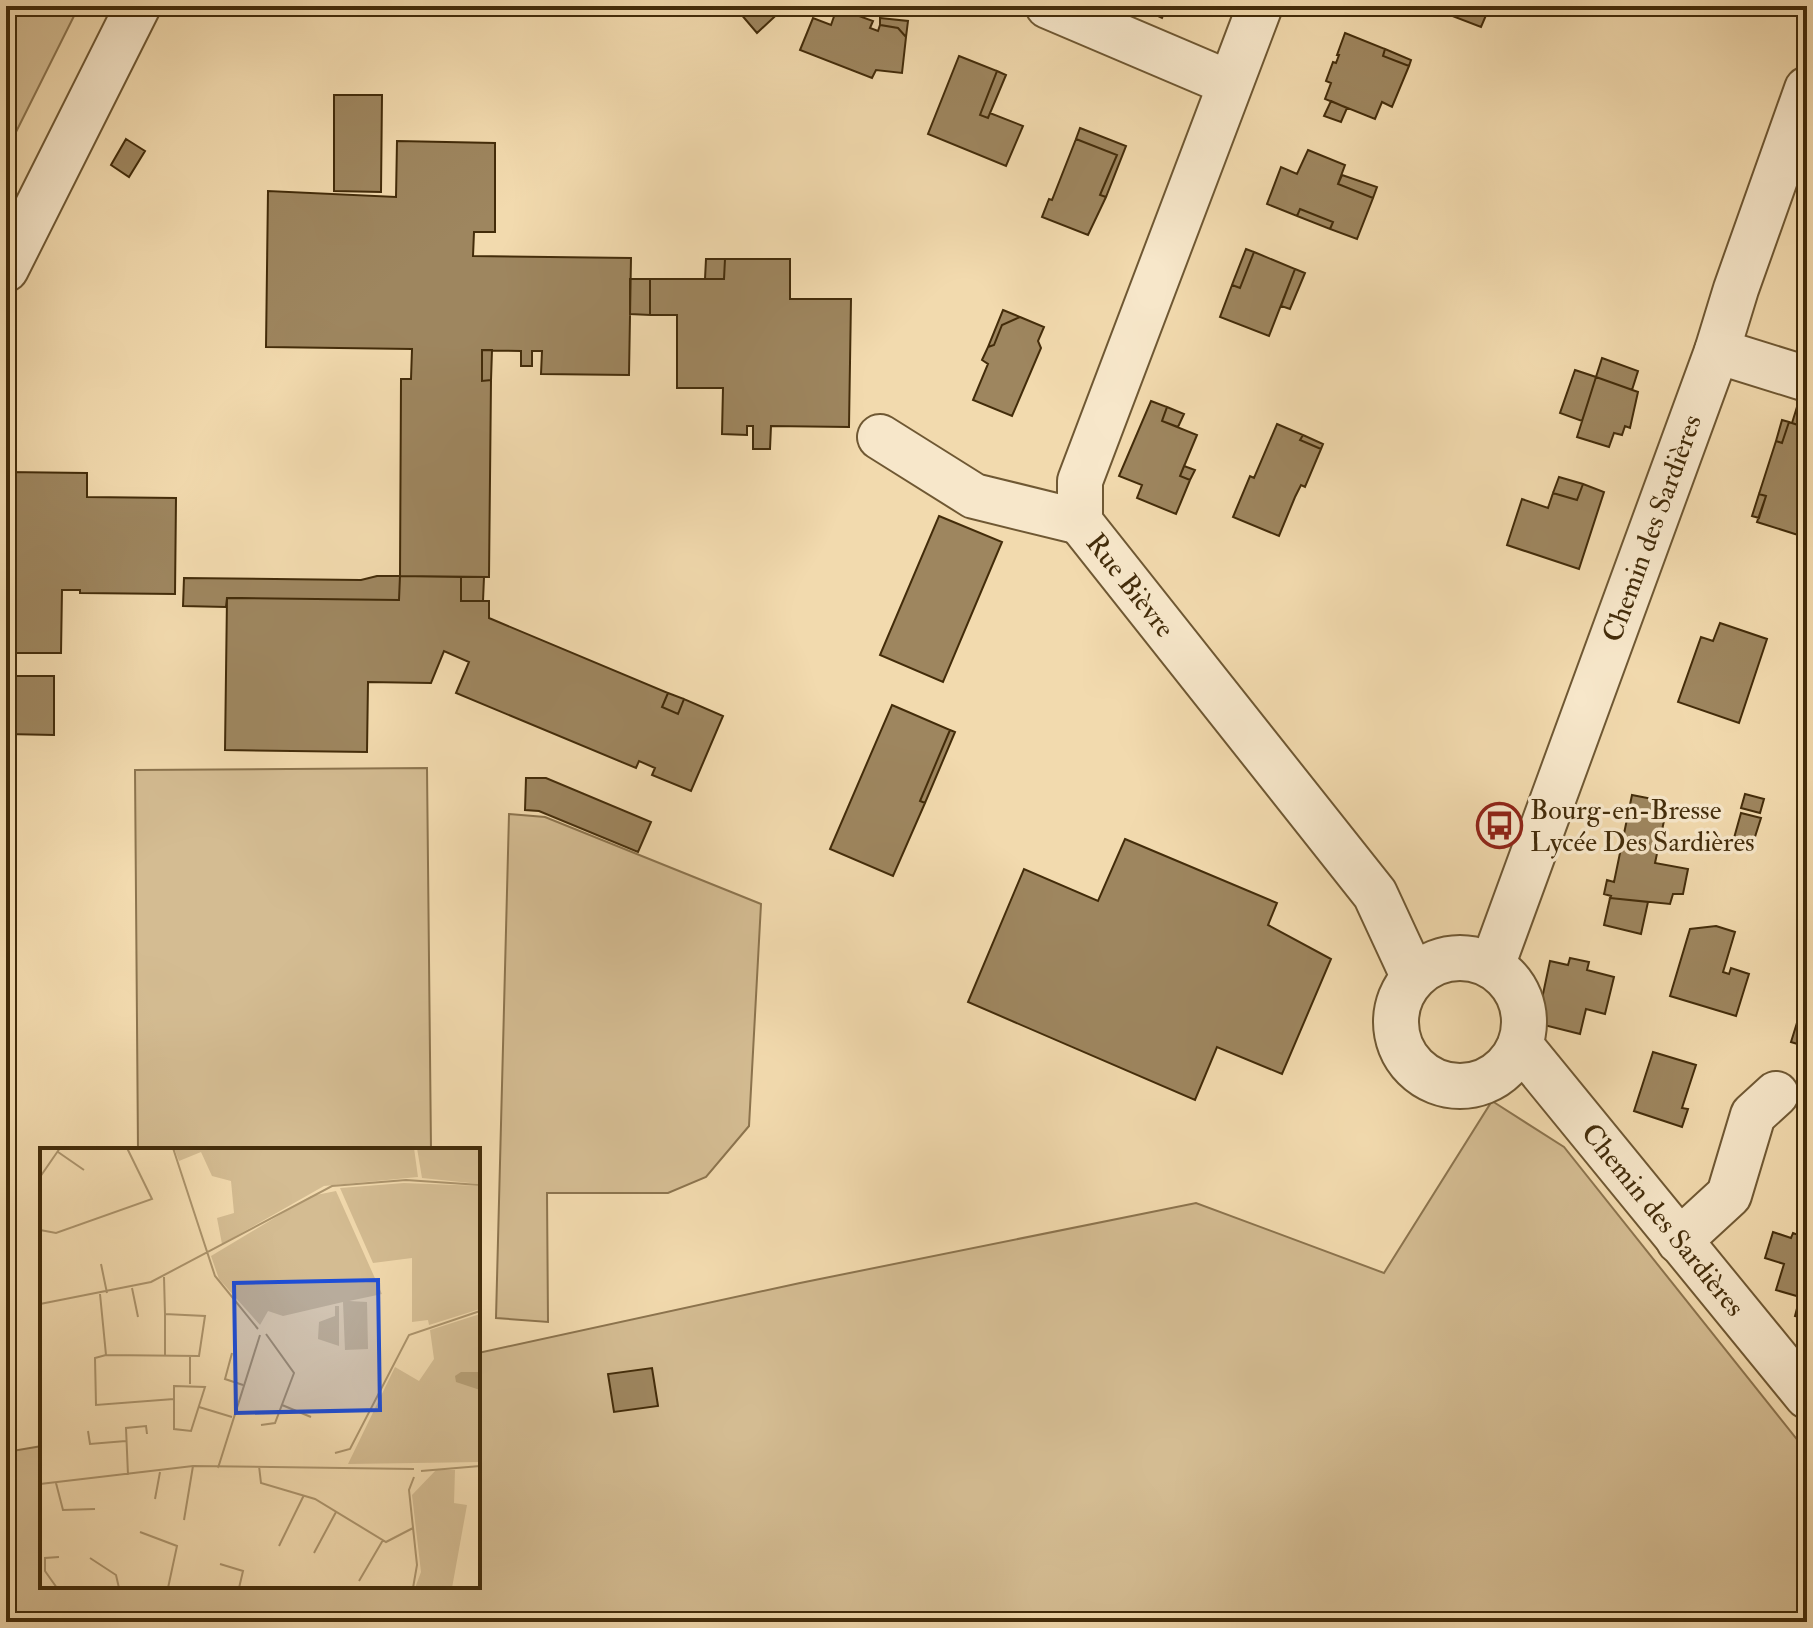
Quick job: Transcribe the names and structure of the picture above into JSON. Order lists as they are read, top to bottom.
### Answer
{
  "streets": {
    "street": ["Chemin des Sardières", "Rue Bièvre"]
  },
  "crossings": [
    ["Chemin des Sardières", "Rue Bièvre"]
  ],
  "places": {
    "bus stop": ["Bourg-en-Bresse Lycée Des Sardières"]
  }
}
